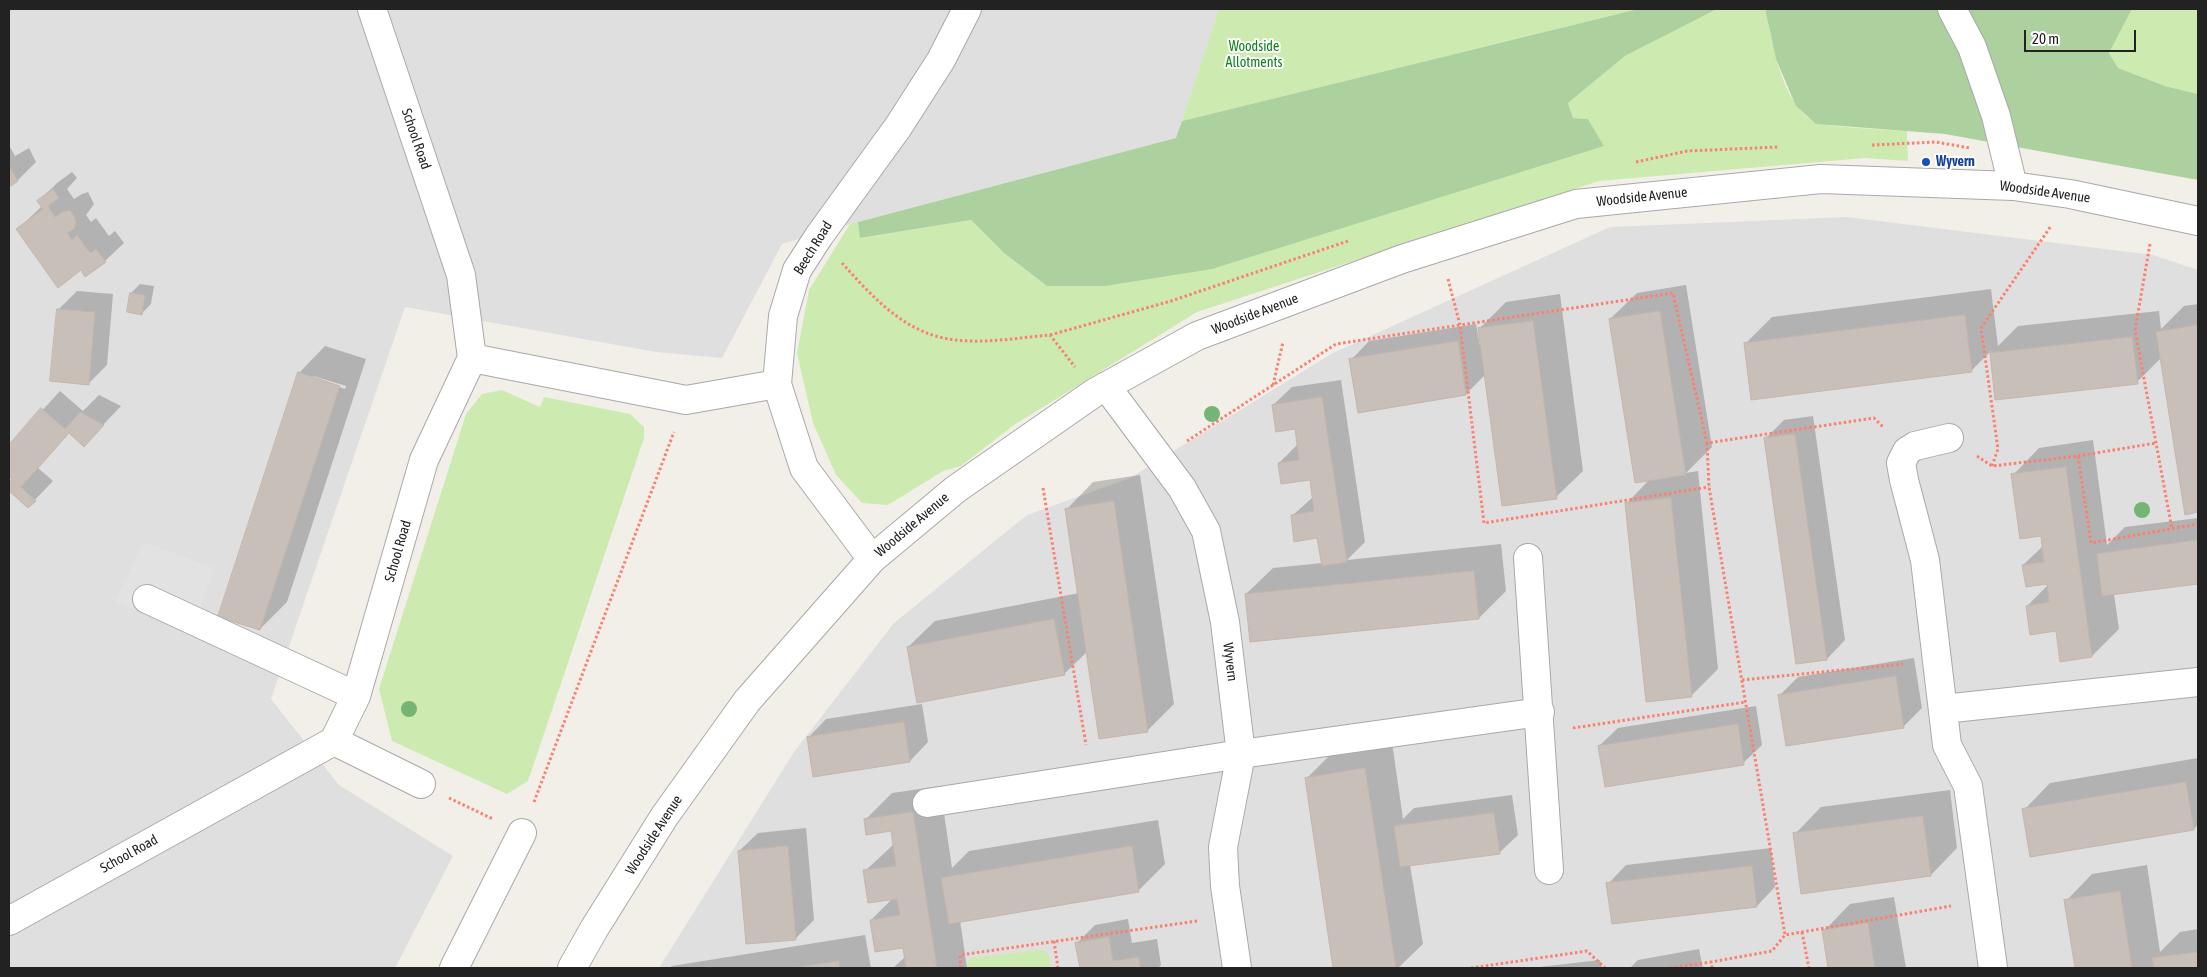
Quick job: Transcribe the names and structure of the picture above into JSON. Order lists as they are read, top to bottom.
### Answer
{
  "streets": {
    "street": [
      "School Road",
      "Woodside Avenue",
      "Beech Road",
      "Wyvern"
    ]
  },
  "crossings": [
    ["Woodside Avenue", "Beech Road"],
    ["Woodside Avenue", "Wyvern"]
  ],
  "parks": ["Woodside Allotments"],
  "places": ["Wyvern"],
  "scale_bar": "20 m"
}
